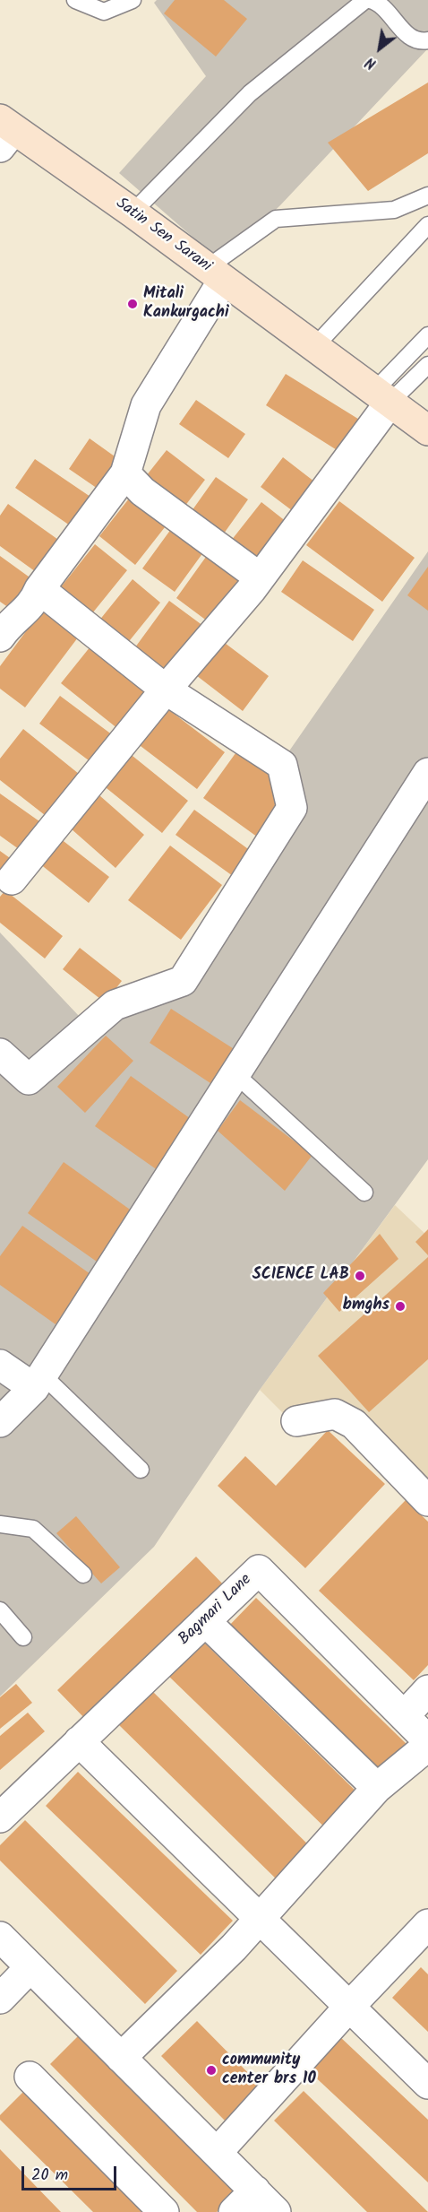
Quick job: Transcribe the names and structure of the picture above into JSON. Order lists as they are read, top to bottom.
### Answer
{
  "streets": {
    "main road": ["Satin Sen Sarani"],
    "street": ["Bagmari Lane"]
  },
  "places": [
    "Mitali Kankurgachi",
    "SCIENCE LAB",
    "bmghs",
    "community center brs 10"
  ],
  "scale_bar": "20 m",
  "north": "bottom left"
}
